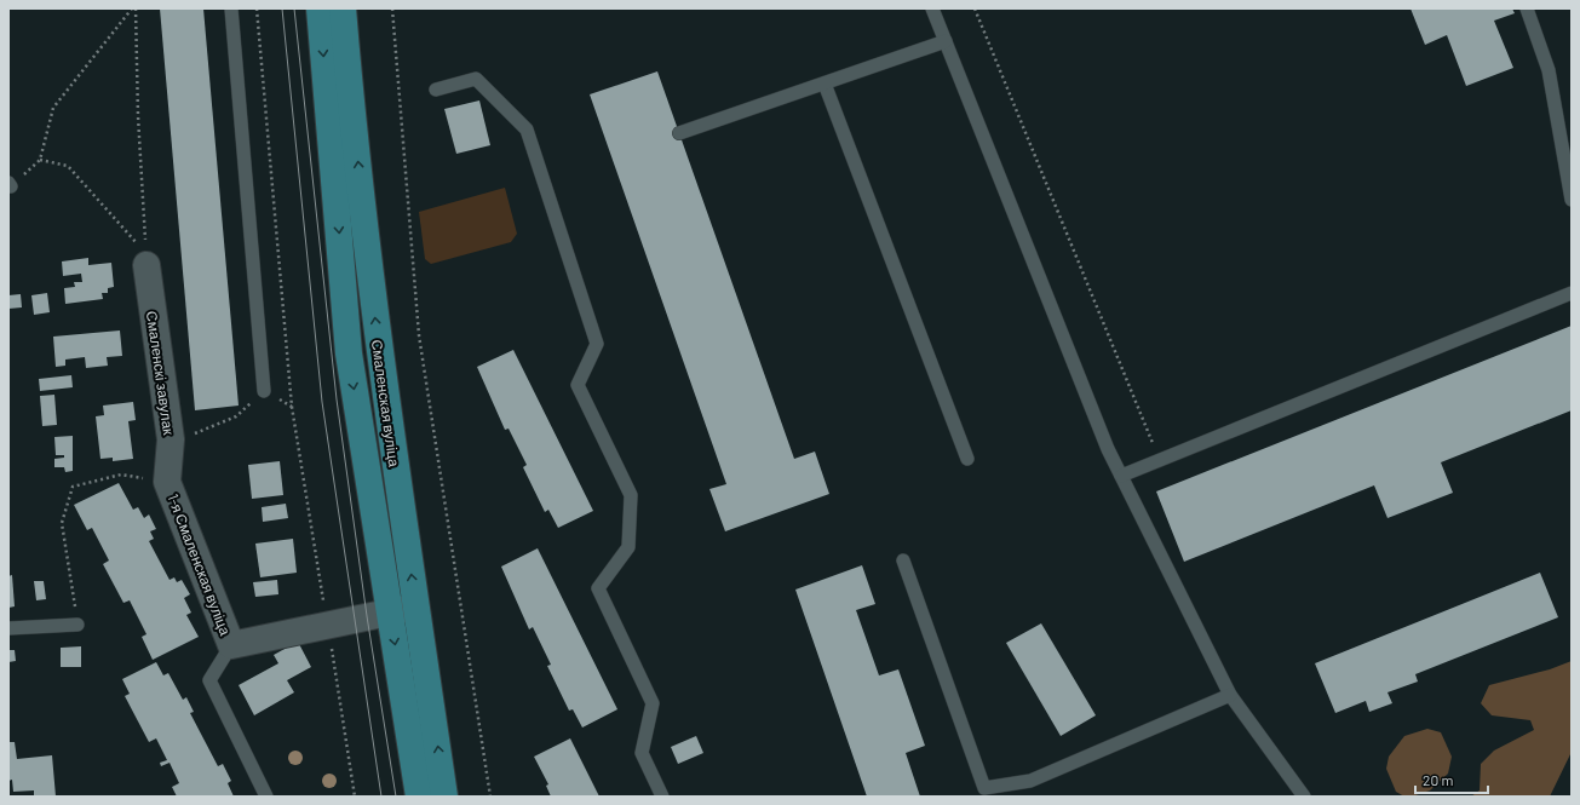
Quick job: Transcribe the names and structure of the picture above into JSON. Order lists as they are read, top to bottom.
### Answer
{
  "streets": {
    "main road": ["Смаленская вуліца"],
    "street": ["Смаленскі завулак", "1-я Смаленская вуліца"]
  },
  "crossings": [
    ["Смаленскі завулак", "1-я Смаленская вуліца"]
  ],
  "scale_bar": "20 m"
}
